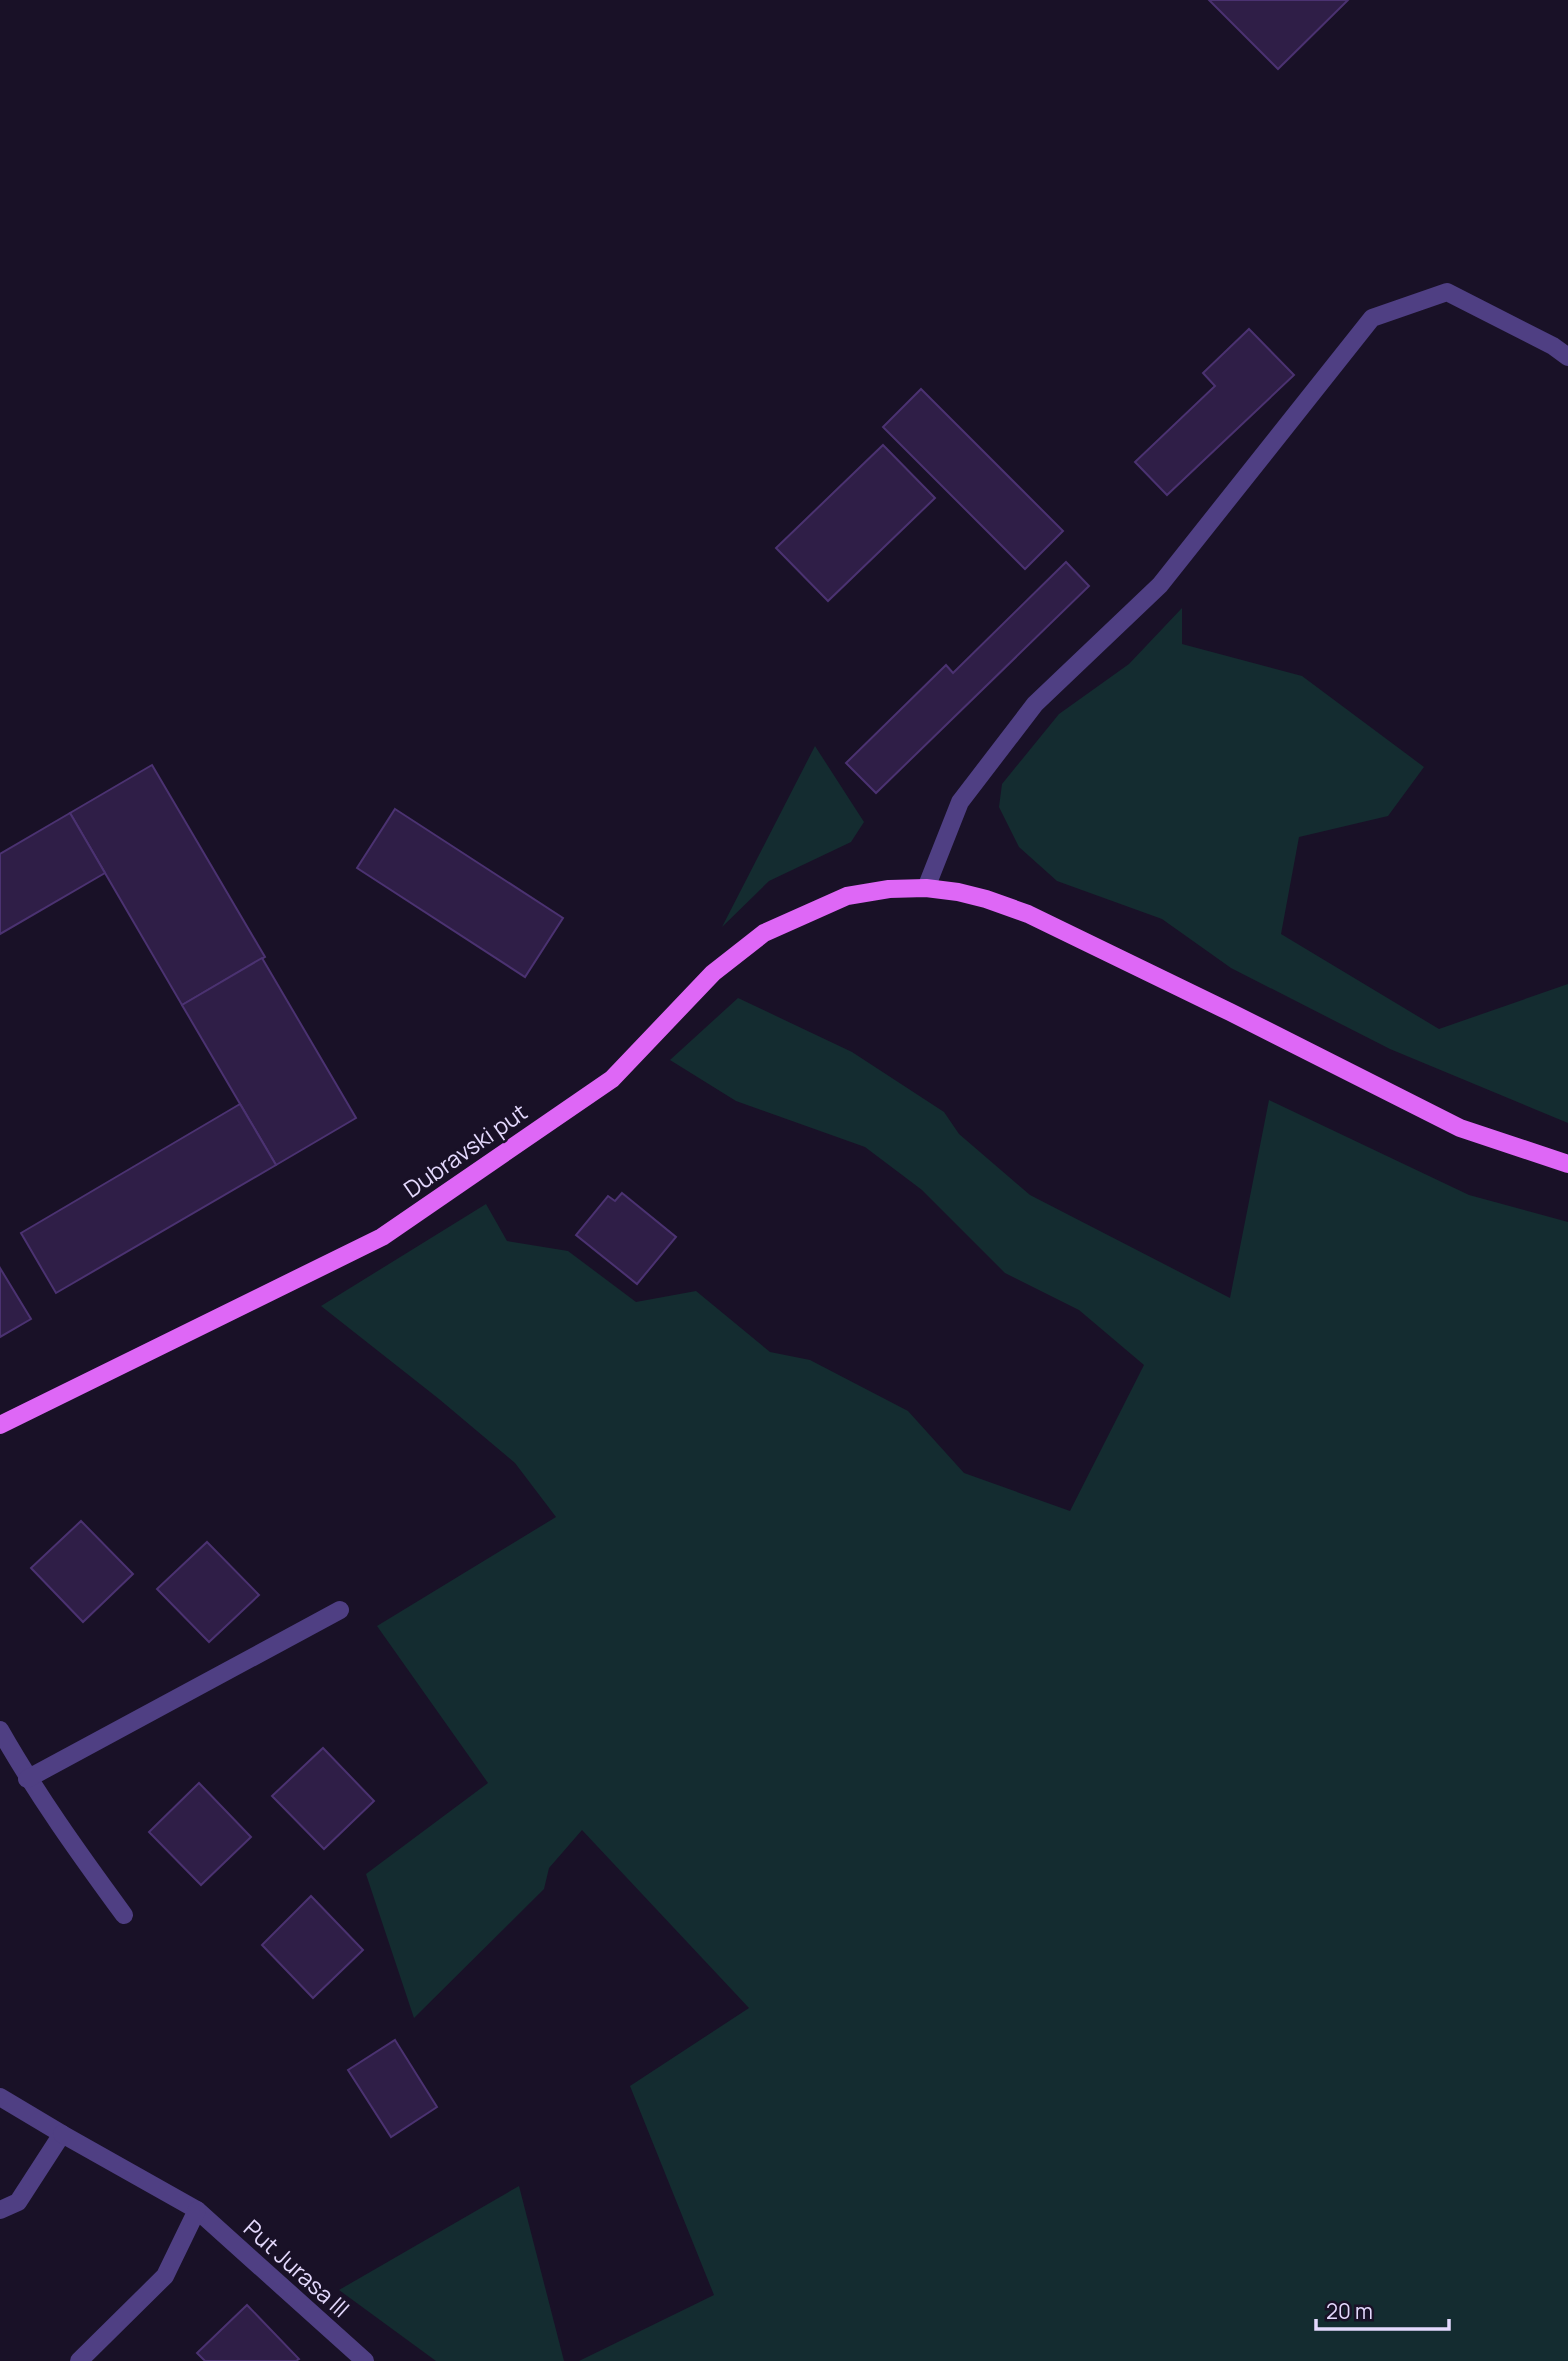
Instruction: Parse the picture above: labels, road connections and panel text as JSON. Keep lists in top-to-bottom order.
{
  "streets": {
    "main road": ["Dubravski put"],
    "street": ["Put Jurasa III"]
  },
  "scale_bar": "20 m"
}
